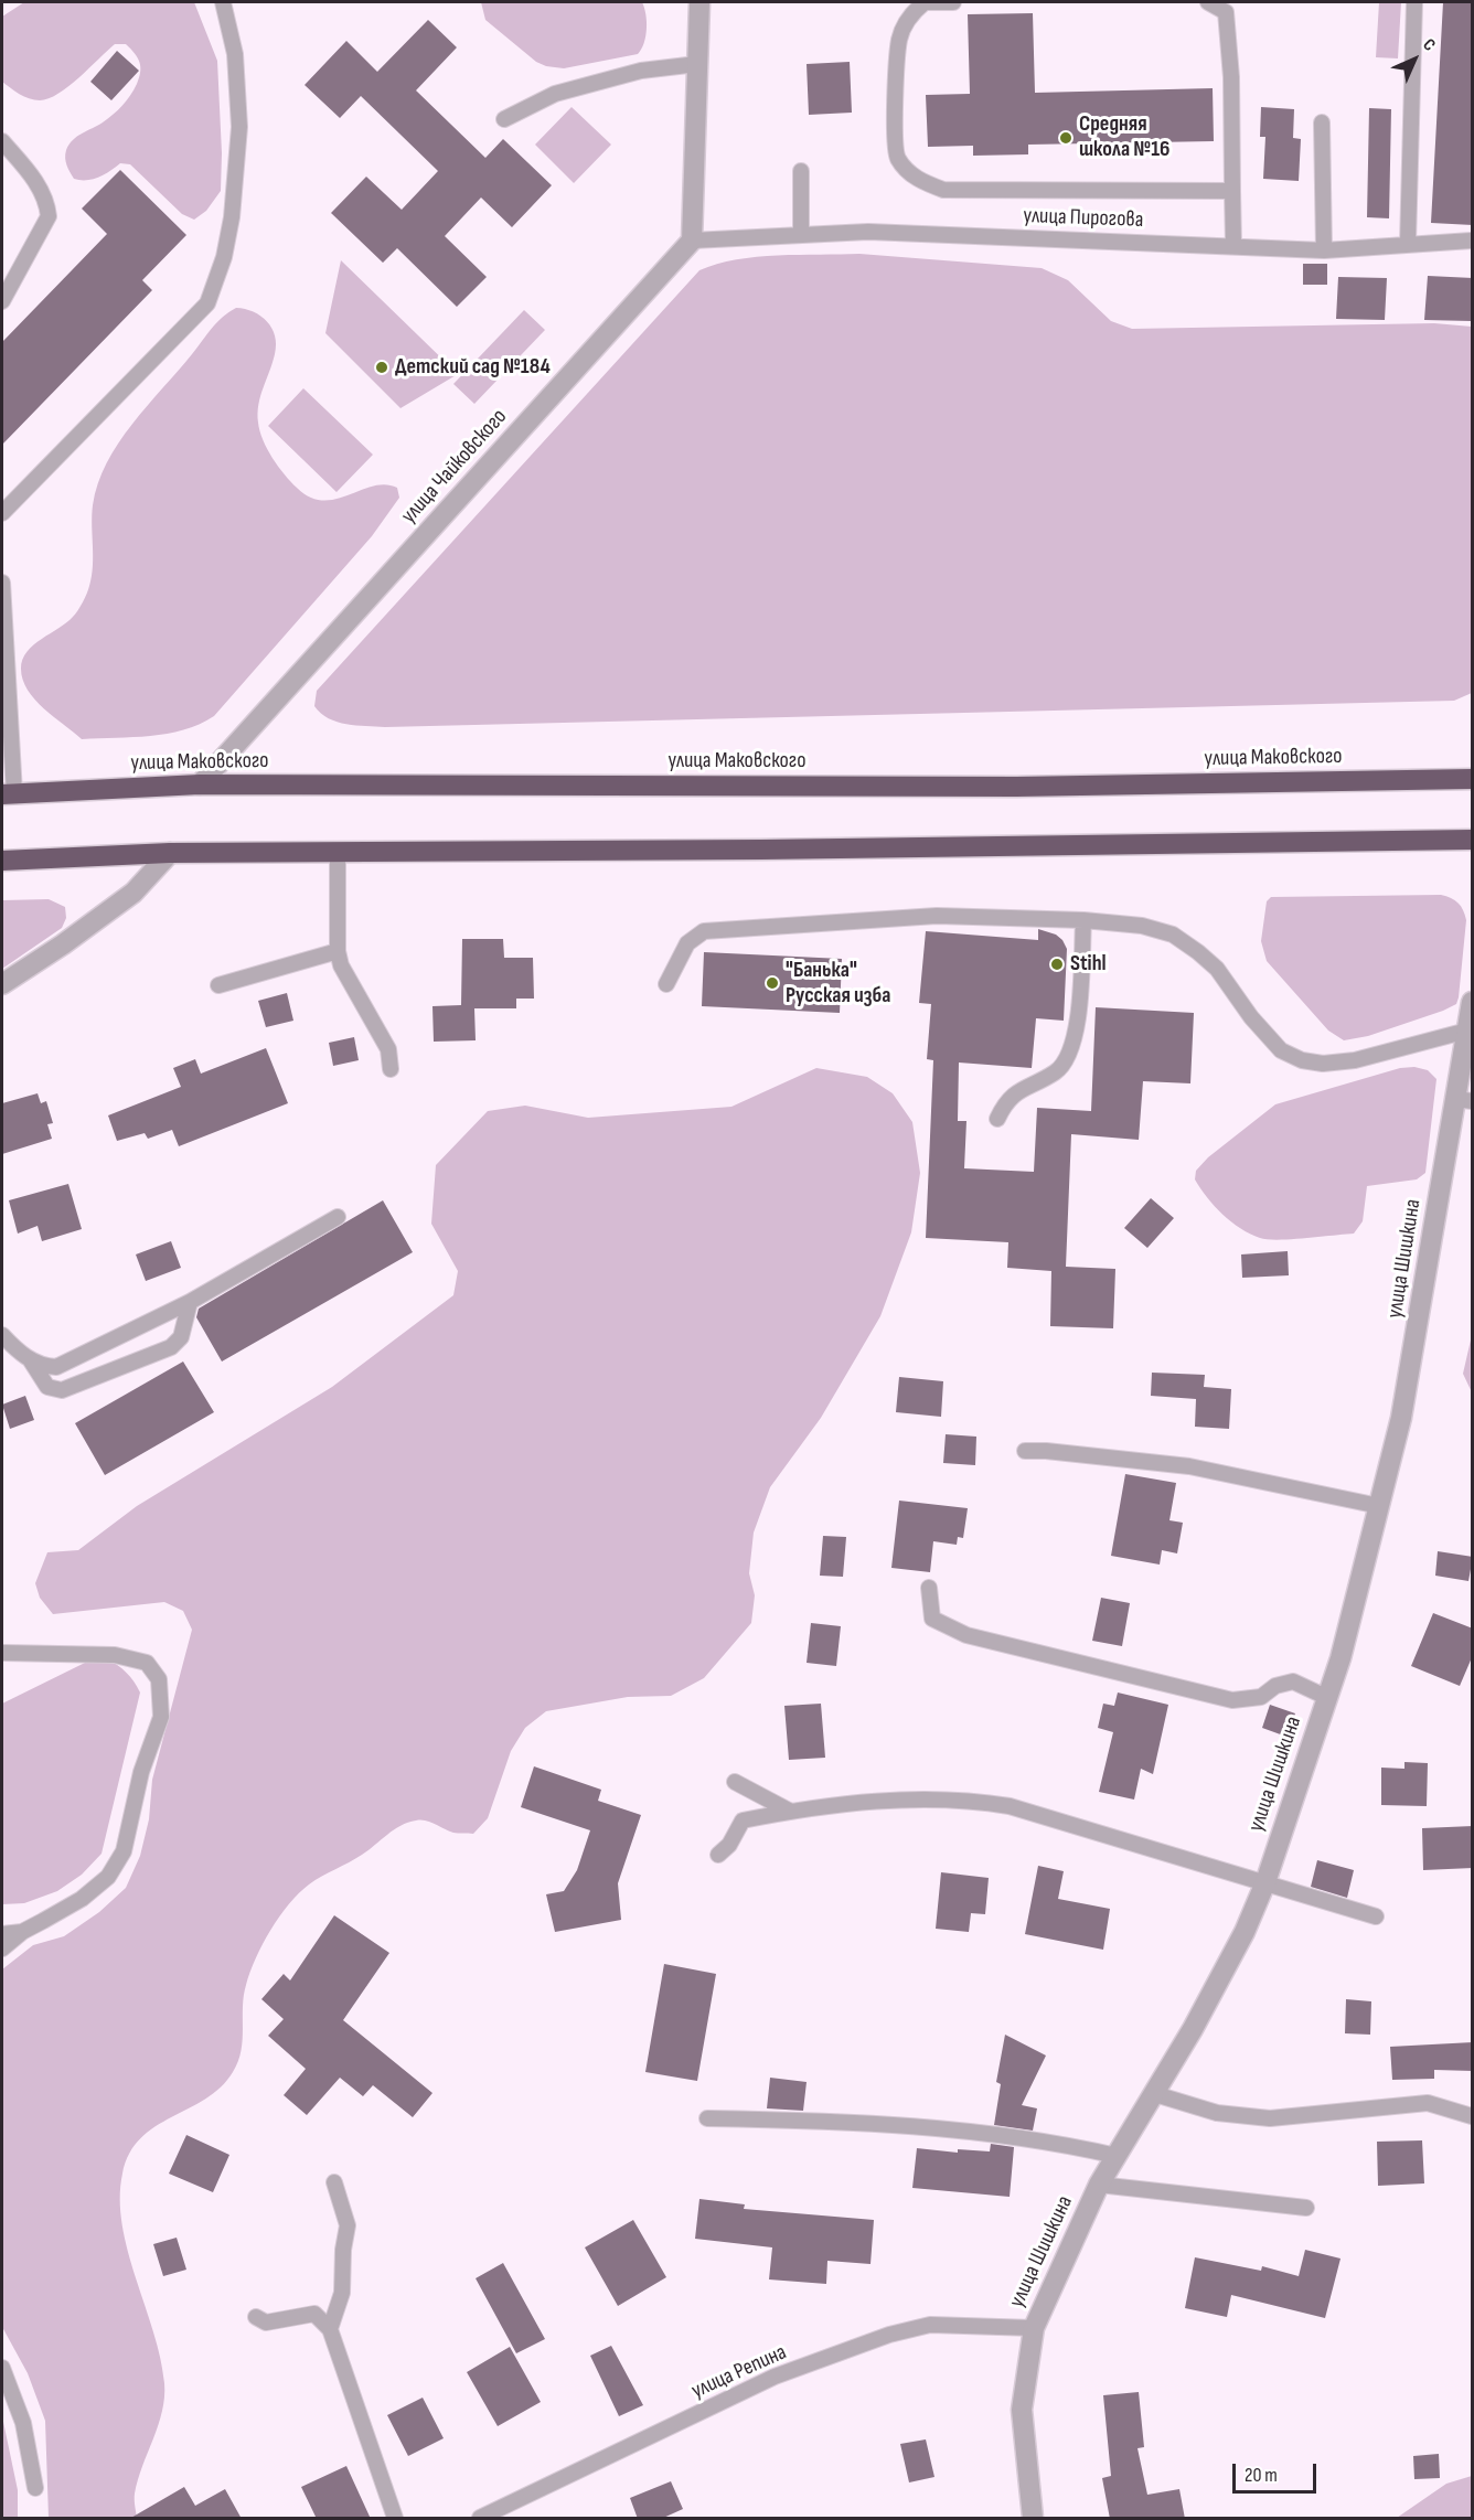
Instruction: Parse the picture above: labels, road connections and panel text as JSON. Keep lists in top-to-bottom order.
{
  "streets": {
    "highway": ["улица Маковского"],
    "street": ["улица Чайковского", "улица Шишкина"],
    "lane": ["улица Пирогова", "улица Репина"]
  },
  "crossings": [
    ["улица Пирогова", "улица Чайковского"],
    ["улица Чайковского", "улица Маковского"],
    ["улица Шишкина", "улица Репина"]
  ],
  "places": [
    "Средняя школа №16",
    "Детский сад №184",
    "Stihl",
    "\"Банька\" Русская изба"
  ],
  "scale_bar": "20 m",
  "north": "top right"
}
